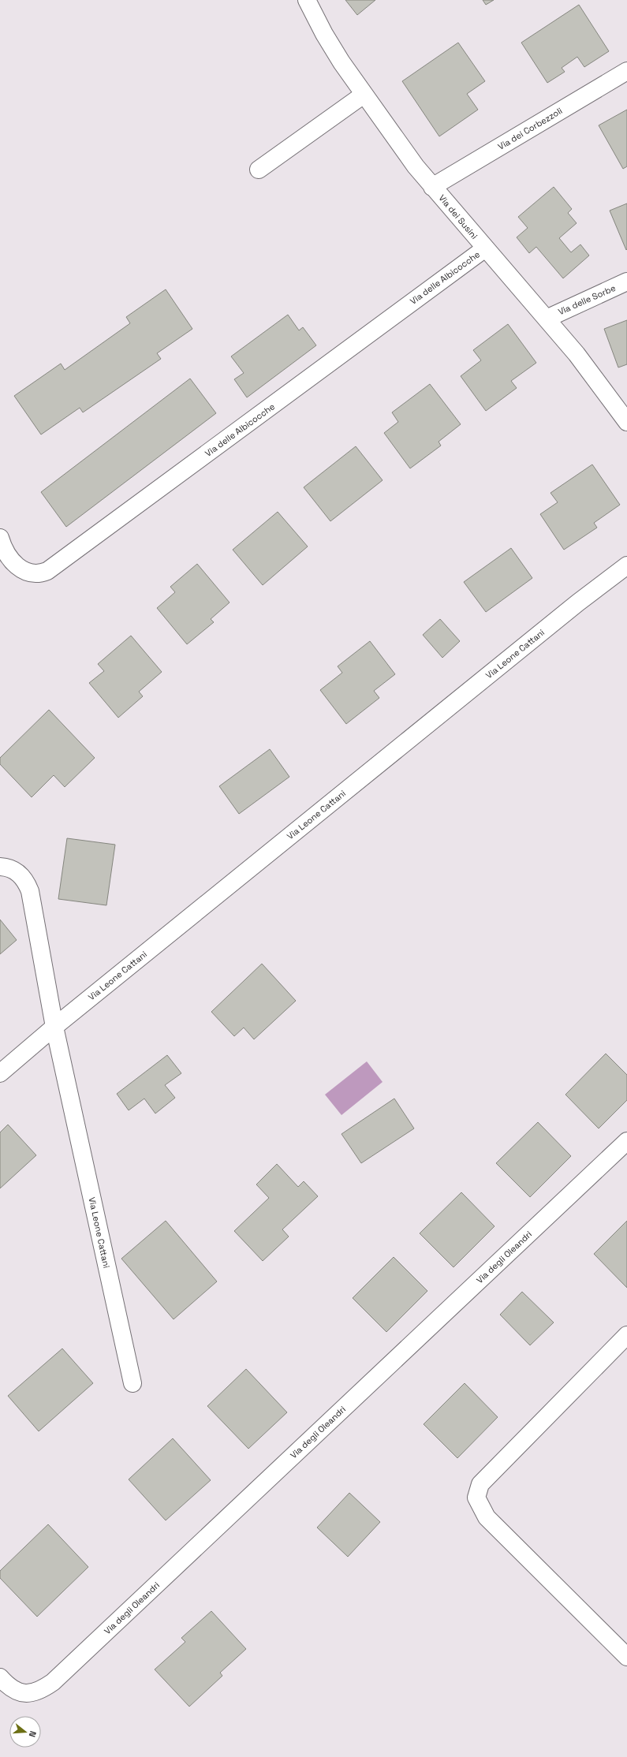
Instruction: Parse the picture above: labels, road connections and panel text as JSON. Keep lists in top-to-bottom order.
{
  "streets": {
    "street": [
      "Via dei Corbezzoli",
      "Via dei Susini",
      "Via delle Albicocche",
      "Via delle Sorbe",
      "Via Leone Cattani",
      "Via degli Oleandri"
    ]
  },
  "crossings": [
    ["Via dei Corbezzoli", "Via dei Susini"],
    ["Via dei Susini", "Via delle Albicocche"],
    ["Via dei Susini", "Via delle Sorbe"]
  ],
  "north": "right"
}
